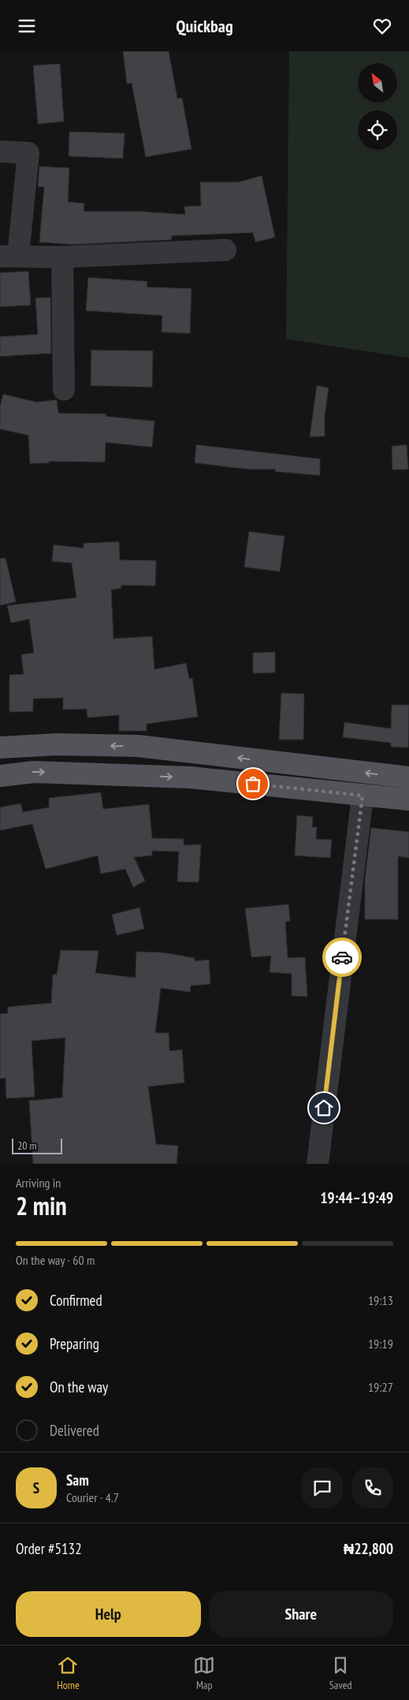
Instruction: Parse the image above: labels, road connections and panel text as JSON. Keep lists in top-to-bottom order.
{
  "scale_bar": "20 m",
  "north": "top left",
  "page": {
    "header": "Quickbag",
    "scale": "20 m",
    "heading": ["2 min", "Arriving in", "19:44–19:49"],
    "panel": [
      "Sam",
      "Courier · 4.7",
      "Order #5132",
      "₦22,800"
    ],
    "bar": "On the way · 60 m",
    "list": [
      ["Confirmed", "19:13"],
      ["Preparing", "19:19"],
      ["On the way", "19:27"],
      "Delivered"
    ],
    "round": "S",
    "buttons": ["Help", "Share"],
    "tabs": ["Home", "Map", "Saved"]
  }
}
